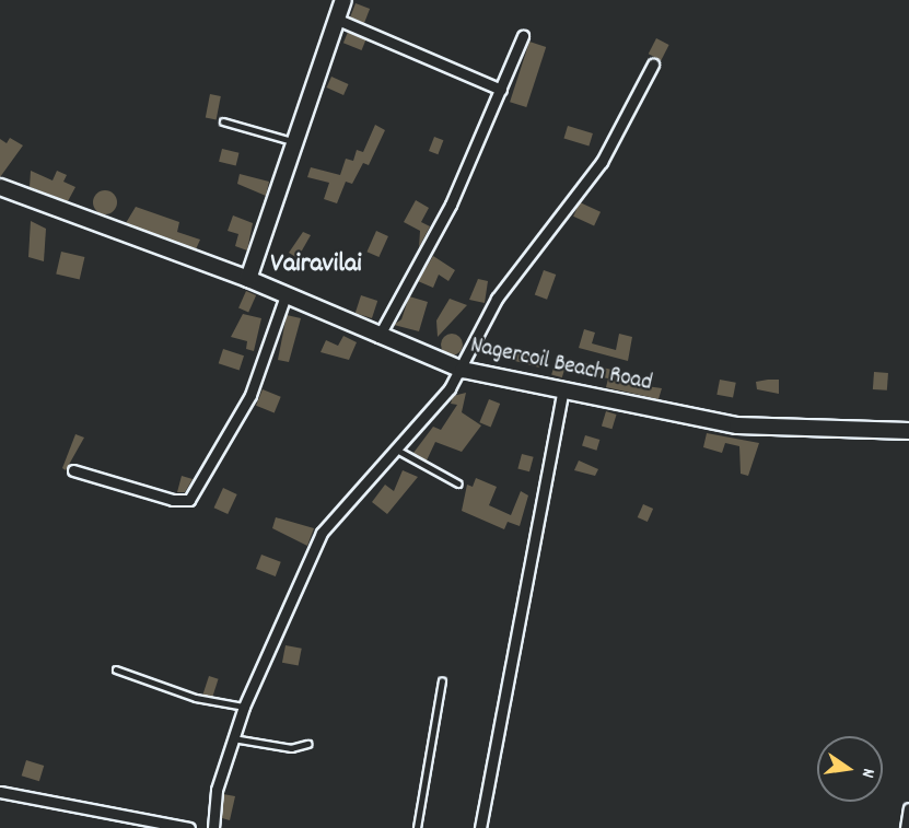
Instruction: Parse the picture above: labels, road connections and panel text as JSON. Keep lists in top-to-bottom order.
{
  "streets": {
    "main road": ["Nagercoil Beach Road"]
  },
  "districts": ["Vairavilai"],
  "north": "right"
}
